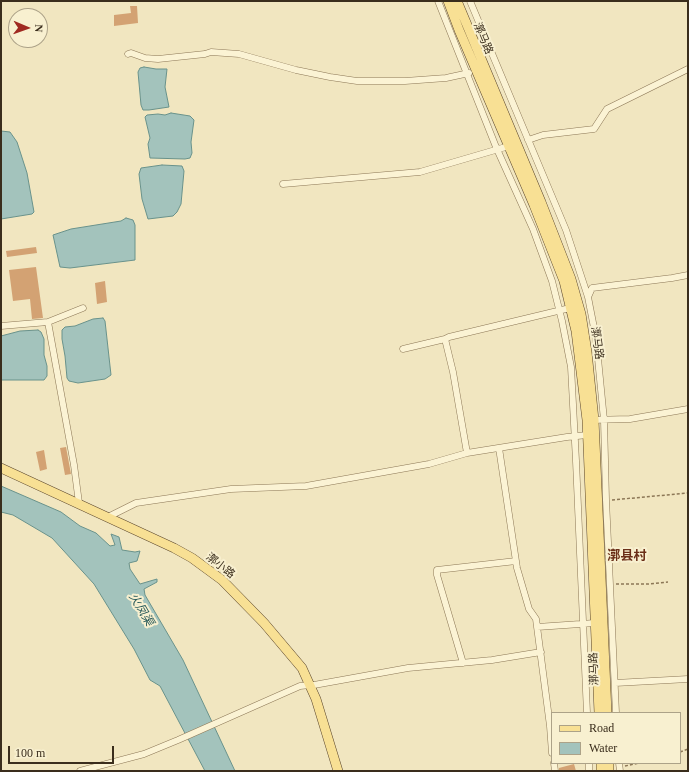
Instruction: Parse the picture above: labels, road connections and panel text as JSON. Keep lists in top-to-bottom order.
{
  "streets": {
    "main road": ["漷马路", "漷小路"]
  },
  "districts": ["漷县村"],
  "water": ["火凤渠"],
  "legend": ["Road", "Water"],
  "scale_bar": "100 m",
  "north": "right"
}
